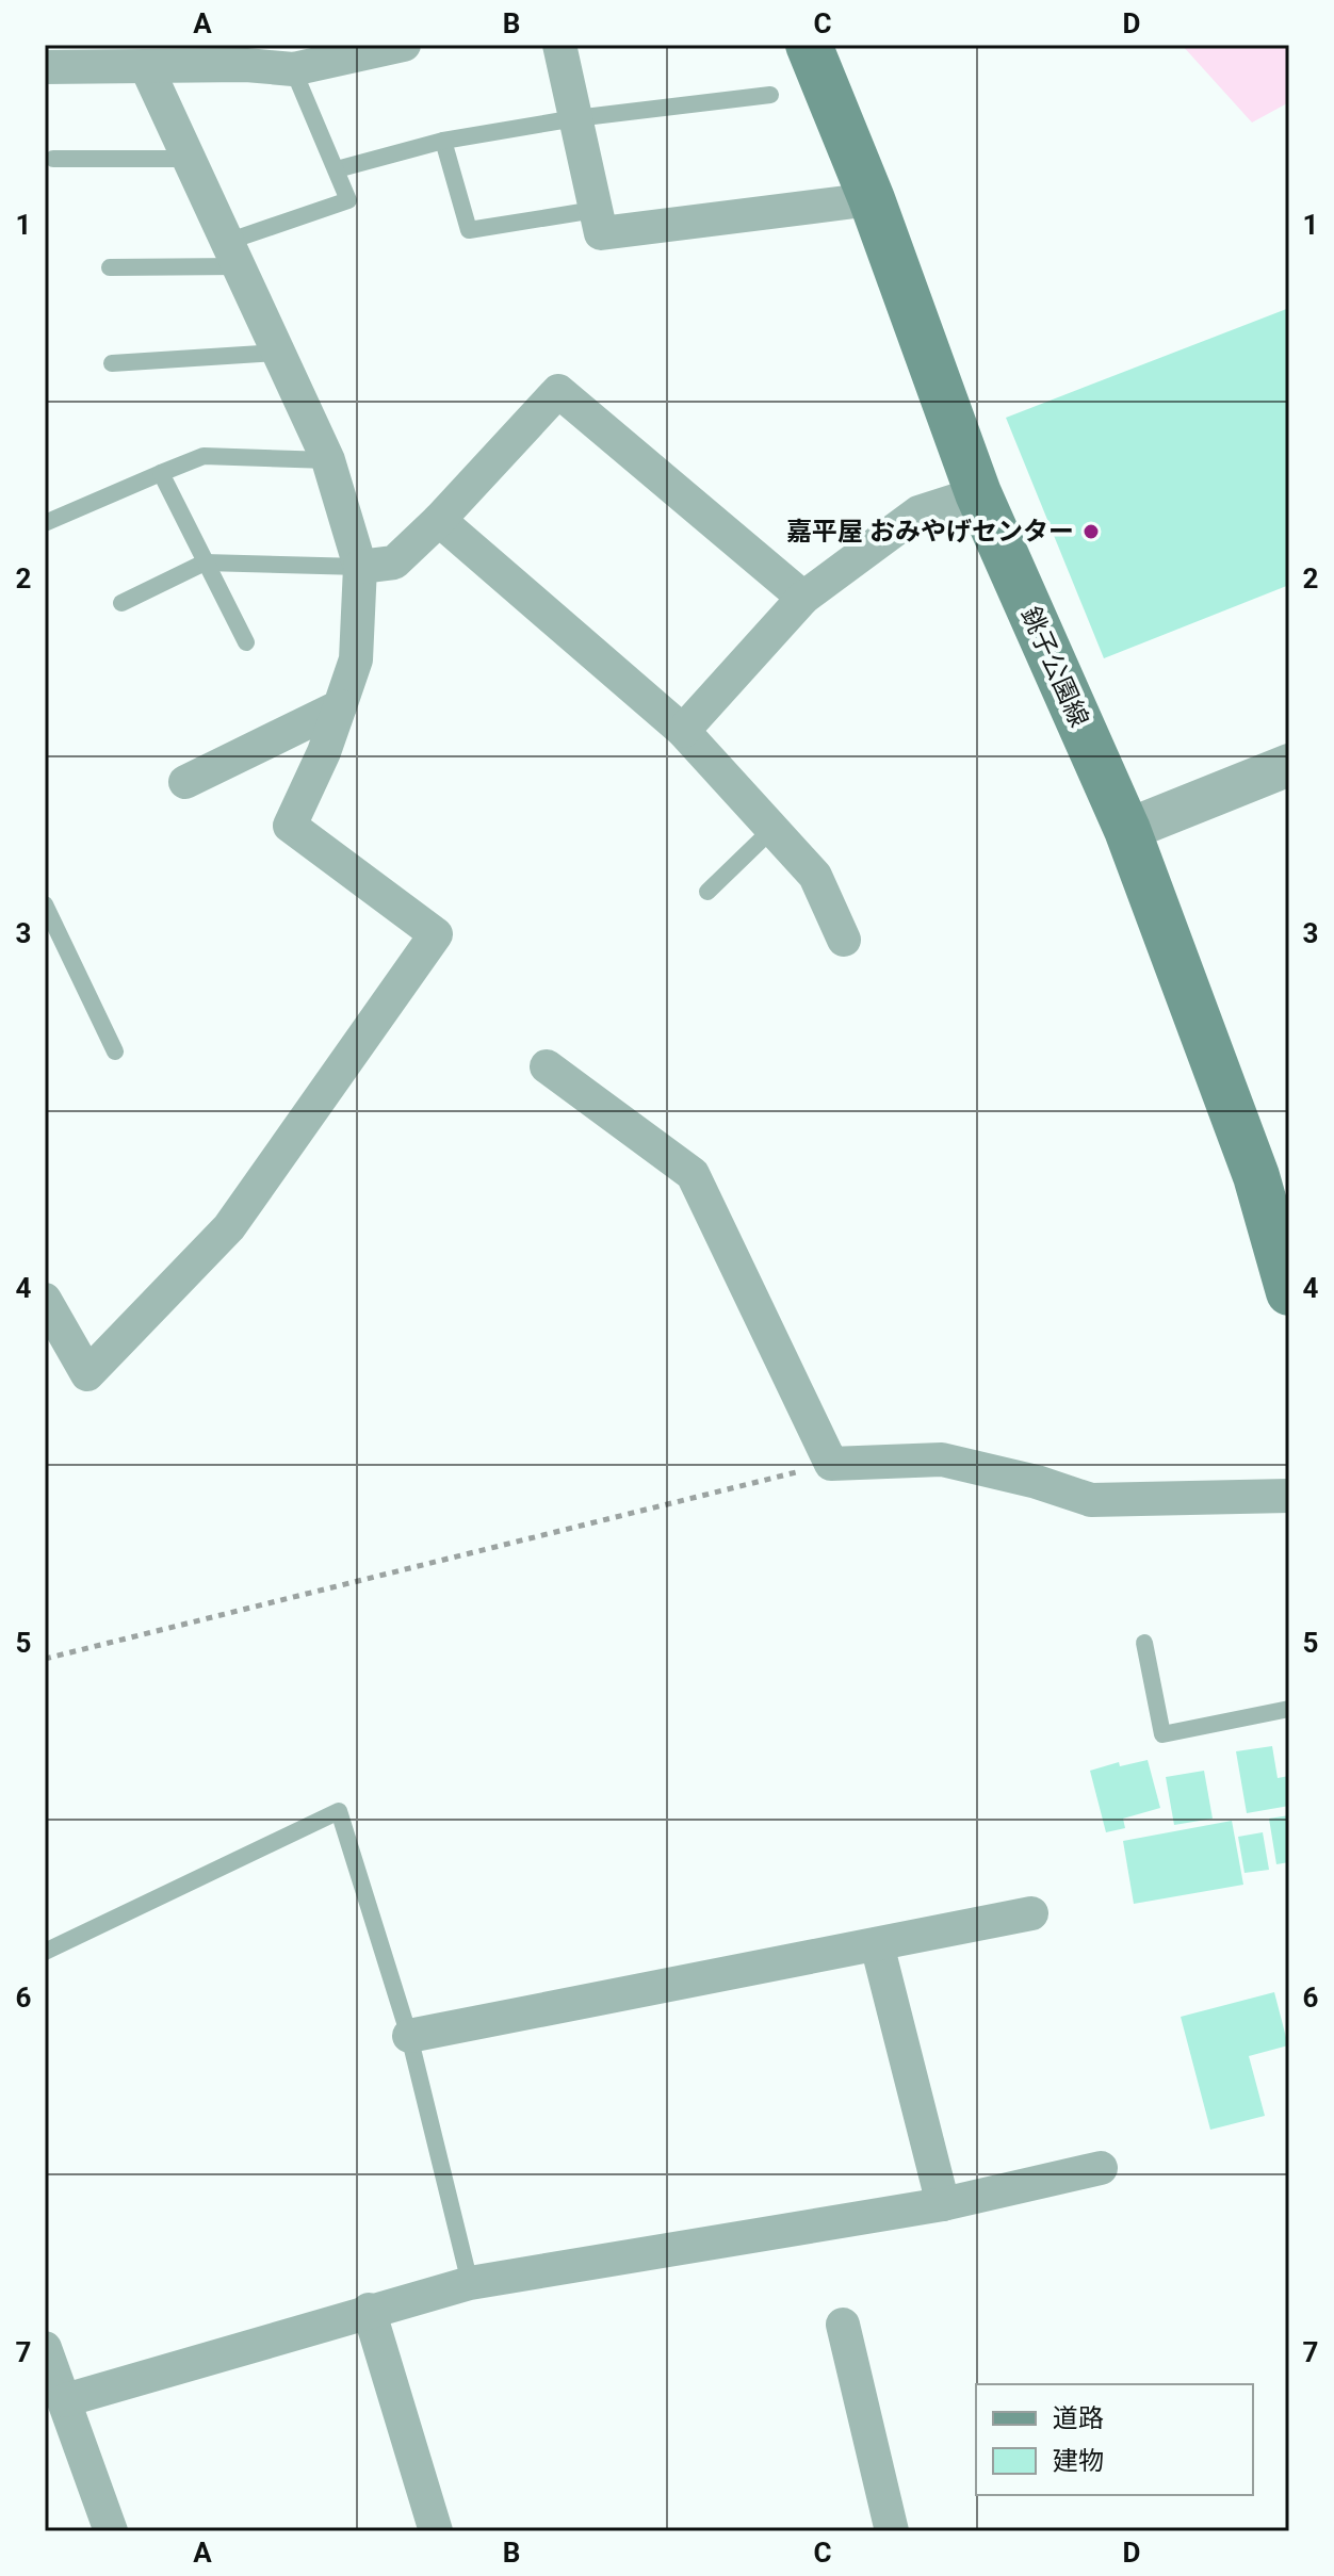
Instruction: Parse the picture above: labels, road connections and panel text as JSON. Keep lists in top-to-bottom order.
{
  "streets": {
    "main road": ["銚子公園線"]
  },
  "places": ["嘉平屋 おみやげセンター"],
  "legend": ["道路", "建物"],
  "grid": {
    "columns": [
      "A",
      "B",
      "C",
      "D"
    ],
    "rows": [
      "1",
      "2",
      "3",
      "4",
      "5",
      "6",
      "7"
    ]
  }
}
